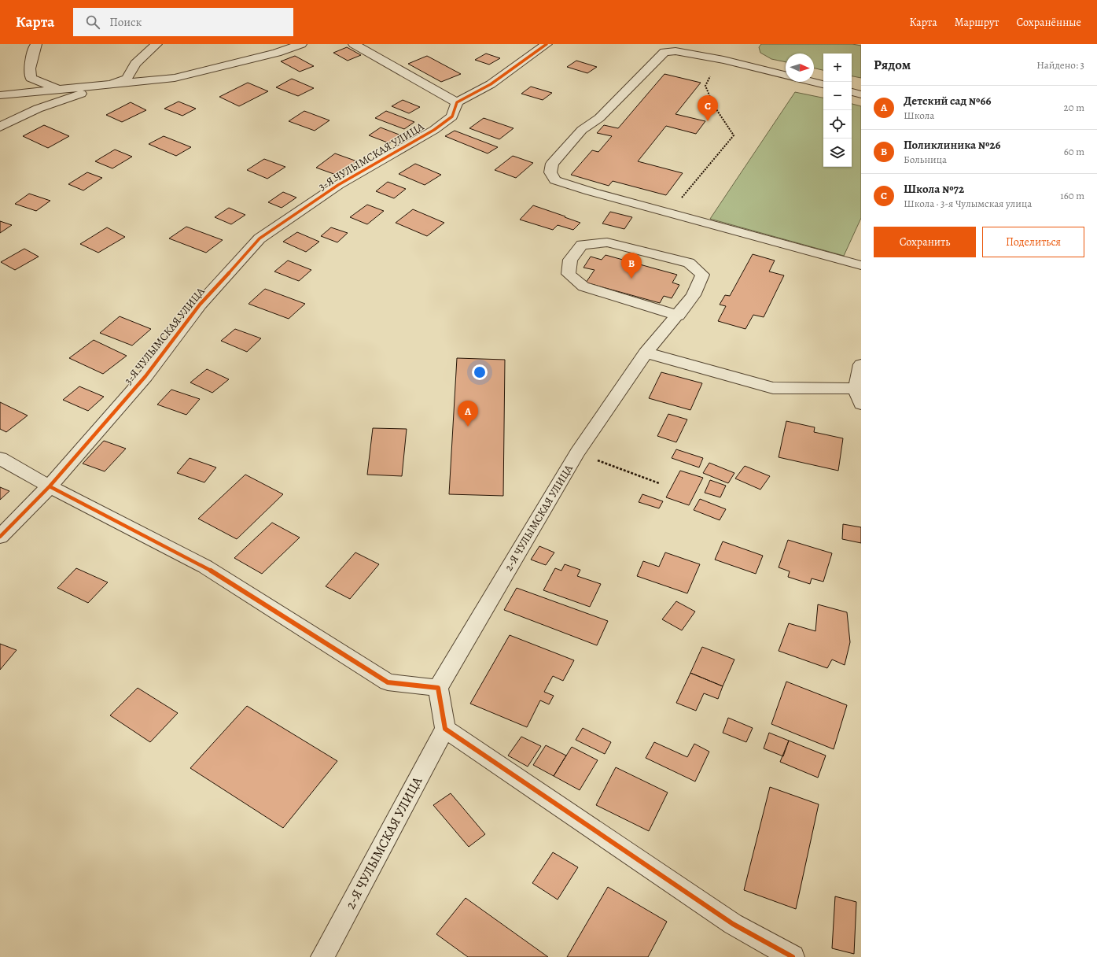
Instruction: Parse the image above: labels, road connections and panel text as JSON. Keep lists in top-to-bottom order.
{
  "streets": {
    "street": ["3-Я ЧУЛЫМСКАЯ УЛИЦА", "2-Я ЧУЛЫМСКАЯ УЛИЦА"]
  },
  "north": "right",
  "page": {
    "header": "Карта",
    "search": "Поиск",
    "nav": ["Карта", "Маршрут", "Сохранённые"],
    "heading": ["Рядом", "Найдено: 3"],
    "map_buttons": ["+", "−"],
    "list": [
      {
        "mark": "A",
        "name": "Детский сад №66",
        "note": "Школа",
        "value": "20 m"
      },
      {
        "mark": "B",
        "name": "Поликлиника №26",
        "note": "Больница",
        "value": "60 m"
      },
      {
        "mark": "C",
        "name": "Школа №72",
        "note": "Школа · 3-я Чулымская улица",
        "value": "160 m"
      }
    ],
    "pins": ["C", "B", "A"],
    "buttons": ["Сохранить", "Поделиться"]
  }
}
